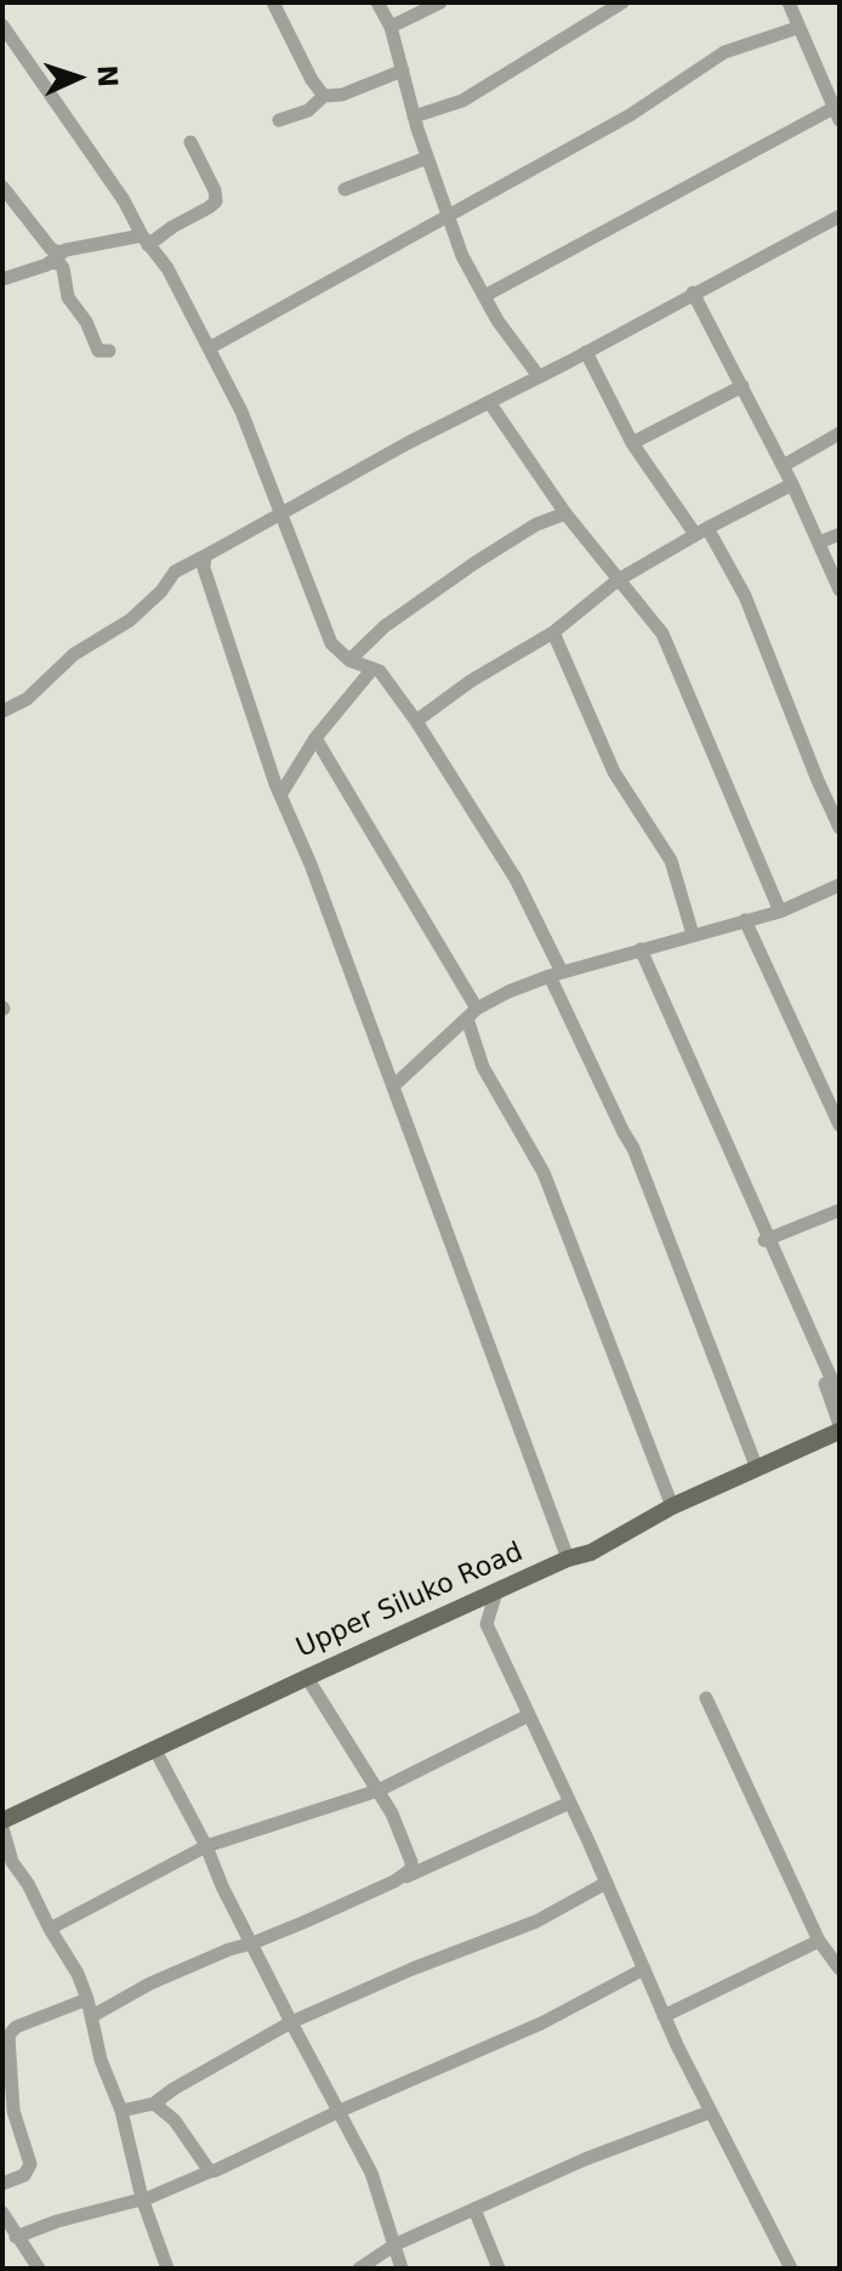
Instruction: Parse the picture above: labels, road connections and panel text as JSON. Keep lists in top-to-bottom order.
{
  "streets": {
    "main road": ["Upper Siluko Road"]
  },
  "north": "right"
}
